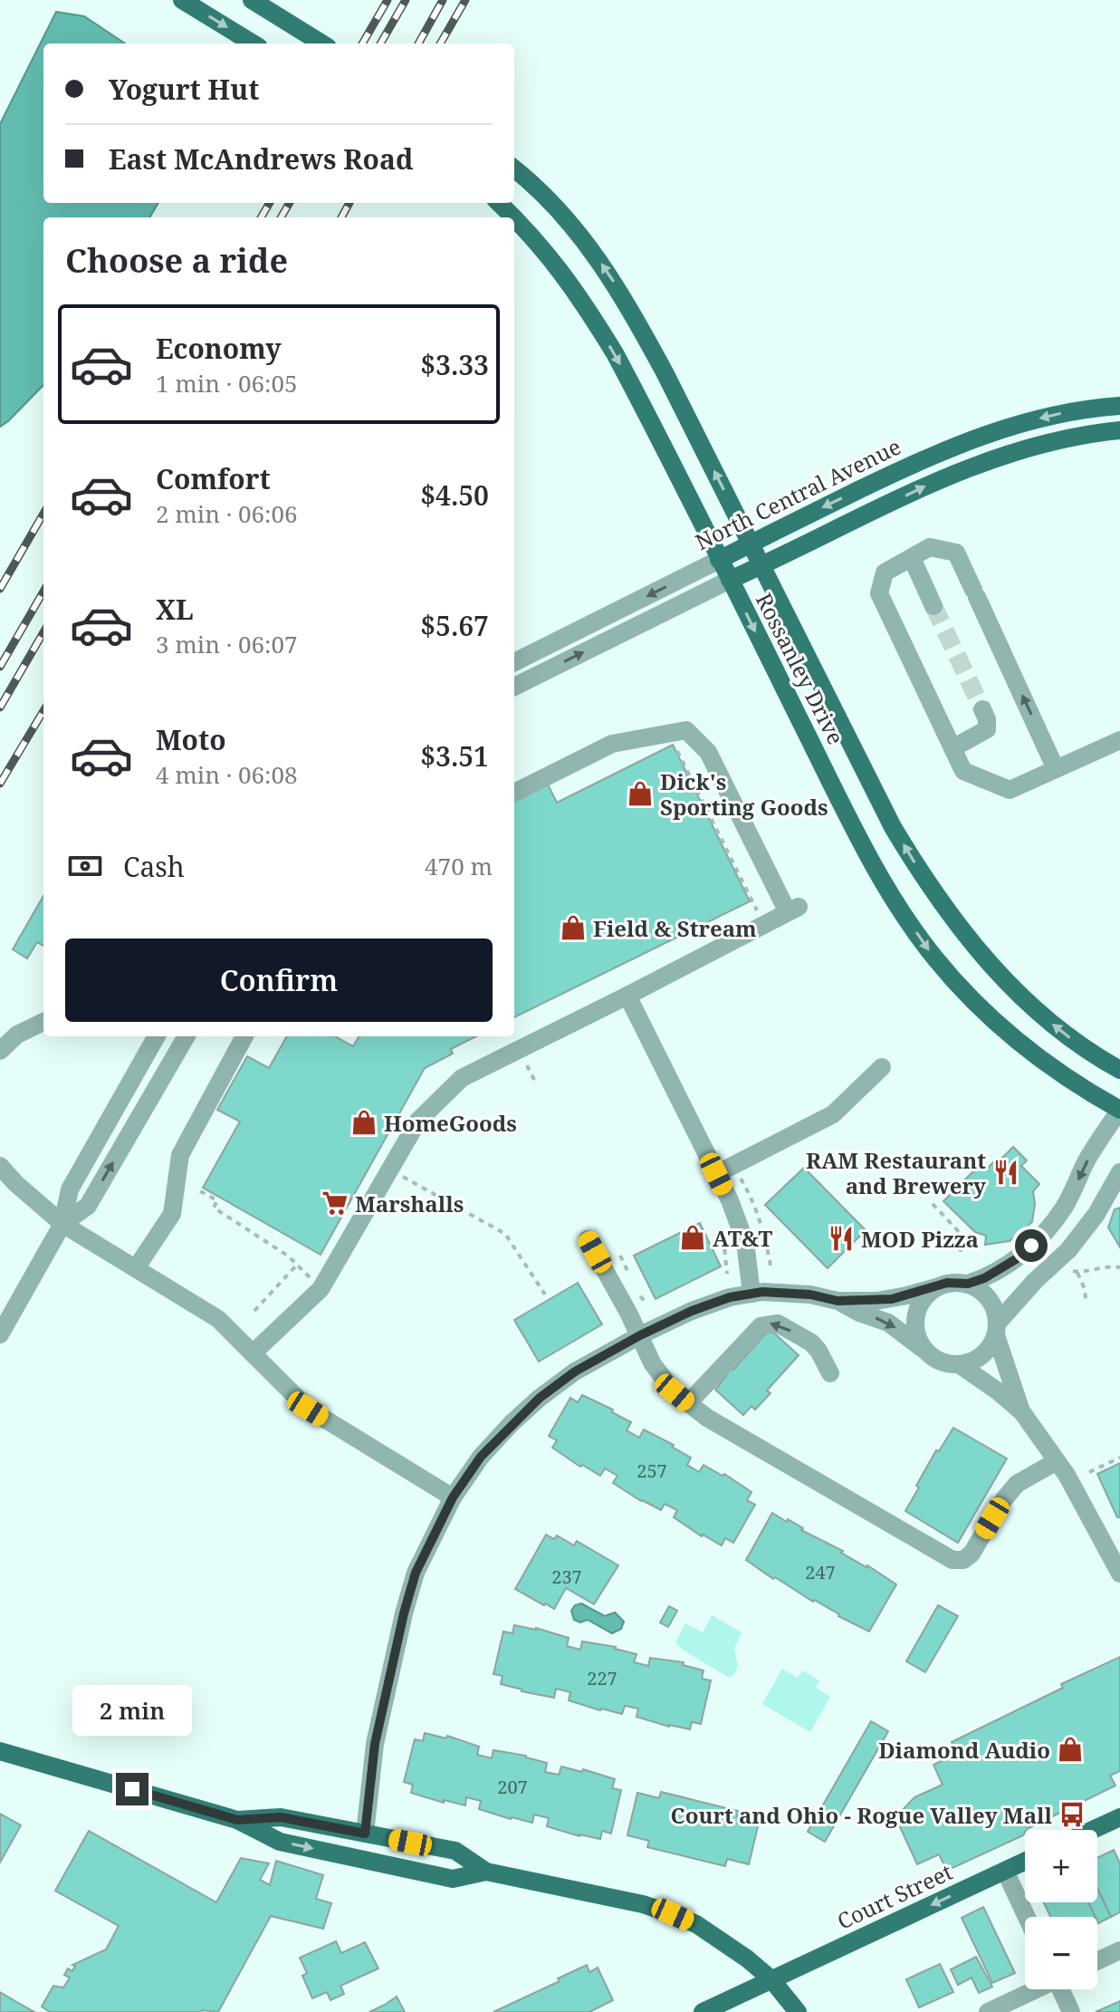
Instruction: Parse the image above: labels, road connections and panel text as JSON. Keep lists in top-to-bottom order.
{
  "streets": {
    "main road": ["North Central Avenue", "Rossanley Drive", "Court Street"]
  },
  "crossings": [
    ["North Central Avenue", "Rossanley Drive"]
  ],
  "one_way": ["Court Street"],
  "places": {
    "shop": [
      "Dick's Sporting Goods",
      "Field & Stream",
      "HomeGoods",
      "AT&T",
      "Diamond Audio"
    ],
    "restaurant": ["RAM Restaurant and Brewery", "MOD Pizza"],
    "supermarket": ["Marshalls"],
    "bus stop": ["Court and Ohio - Rogue Valley Mall"]
  },
  "house_numbers": [
    "257",
    "247",
    "237",
    "227",
    "207"
  ],
  "page": {
    "banner": ["Yogurt Hut", "East McAndrews Road"],
    "heading": "Choose a ride",
    "list": [
      {
        "name": "Economy",
        "note": "1 min · 06:05",
        "value": "$3.33"
      },
      {
        "name": "Comfort",
        "note": "2 min · 06:06",
        "value": "$4.50"
      },
      {
        "name": "XL",
        "note": "3 min · 06:07",
        "value": "$5.67"
      },
      {
        "name": "Moto",
        "note": "4 min · 06:08",
        "value": "$3.51"
      }
    ],
    "pay": ["Cash", "470 m"],
    "buttons": "Confirm",
    "bubble": "2 min",
    "map_buttons": ["+", "−"]
  }
}
